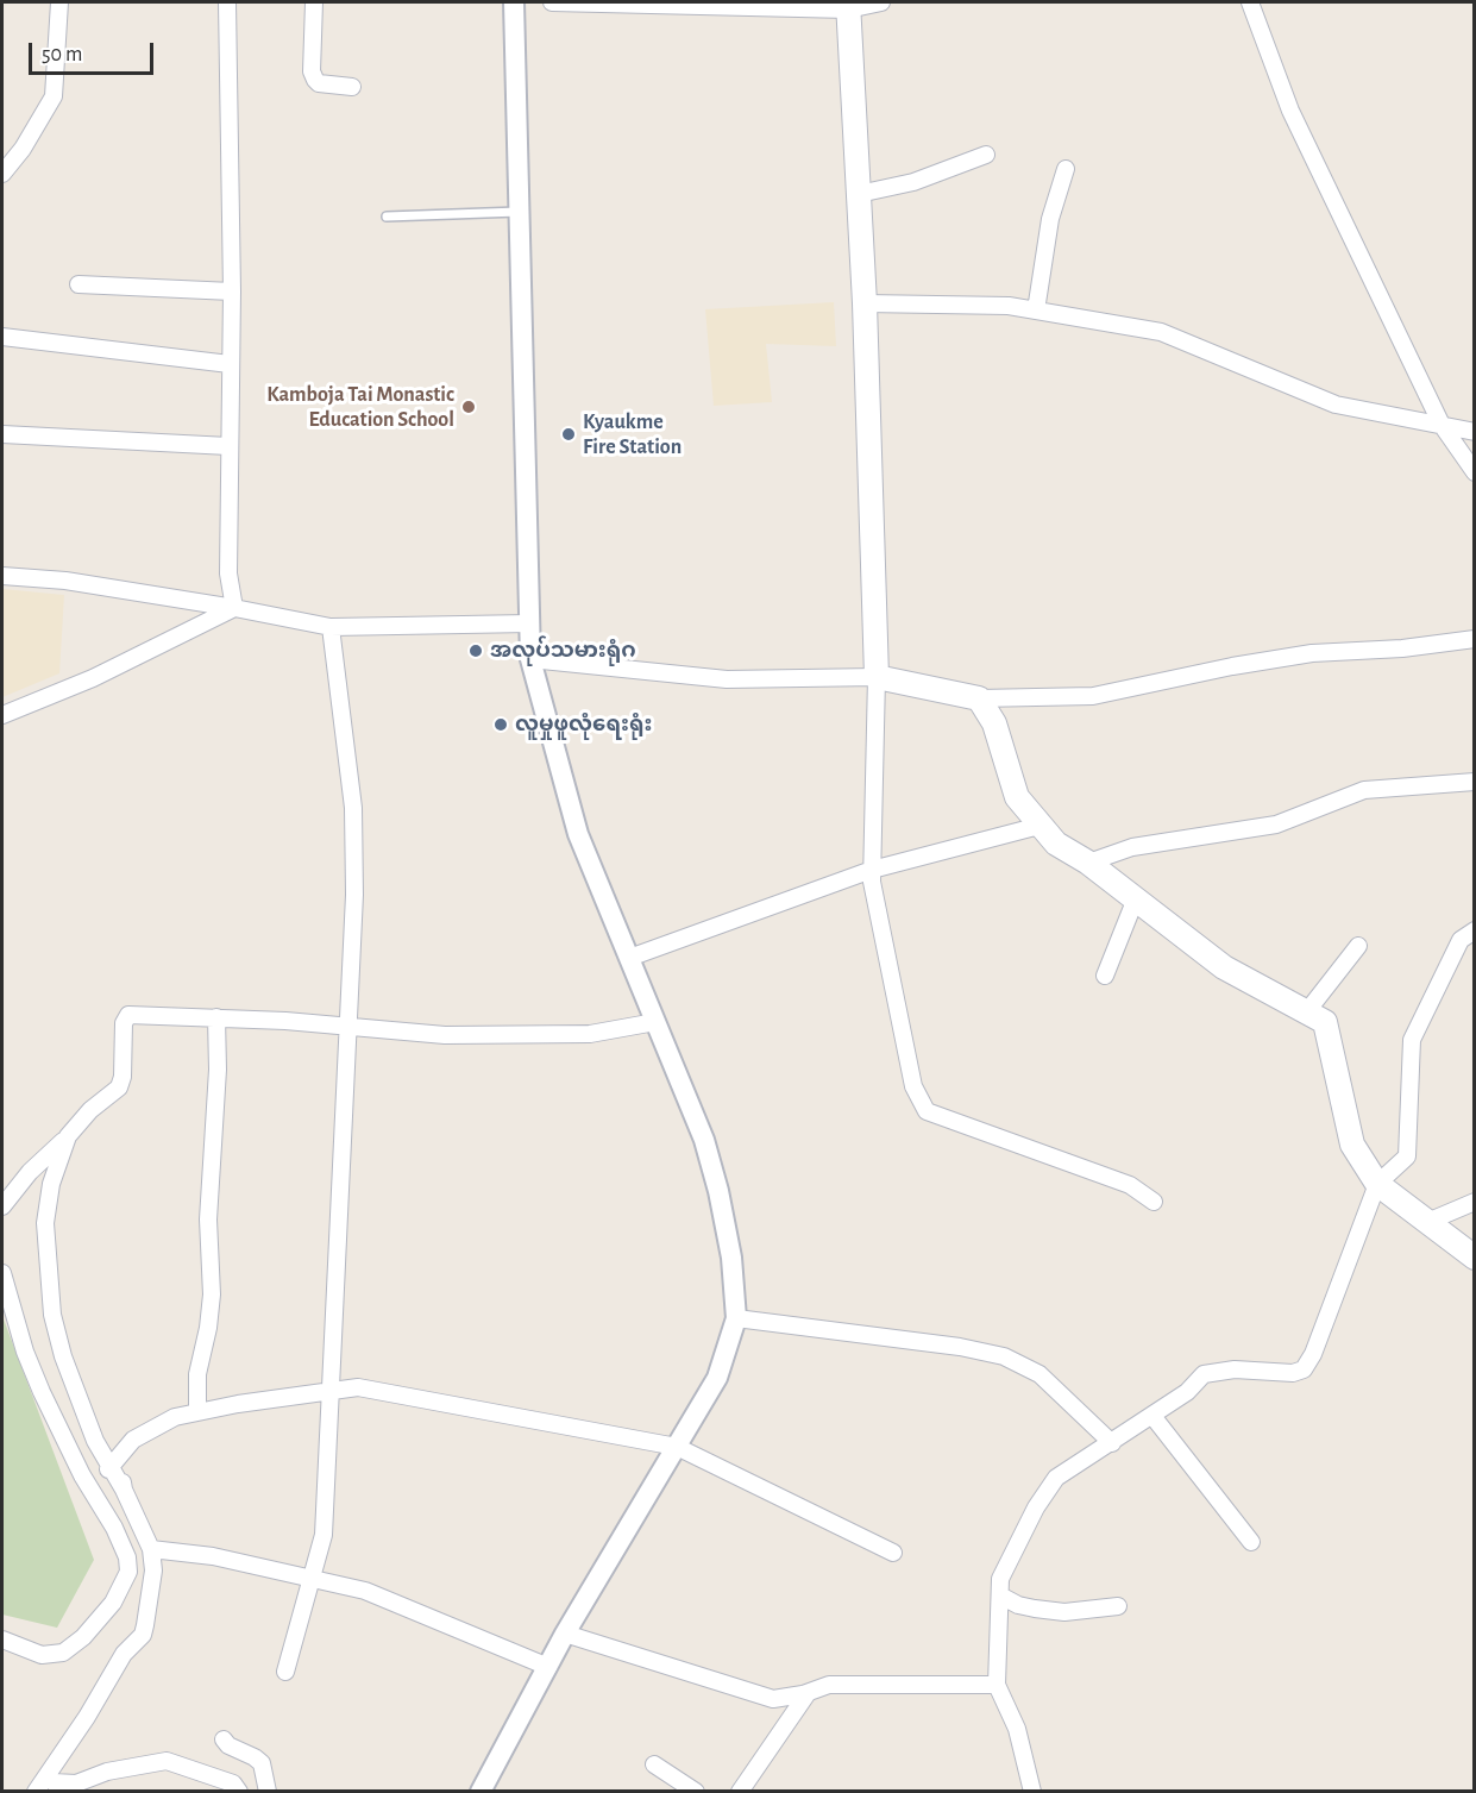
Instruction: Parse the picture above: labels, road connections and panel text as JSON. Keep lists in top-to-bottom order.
{
  "places": [
    "Kamboja Tai Monastic Education School",
    "Kyaukme Fire Station",
    "အလုပ်သမားရုံဂ",
    "လူမှုဖူလုံရေးရုံး"
  ],
  "scale_bar": "50 m"
}
